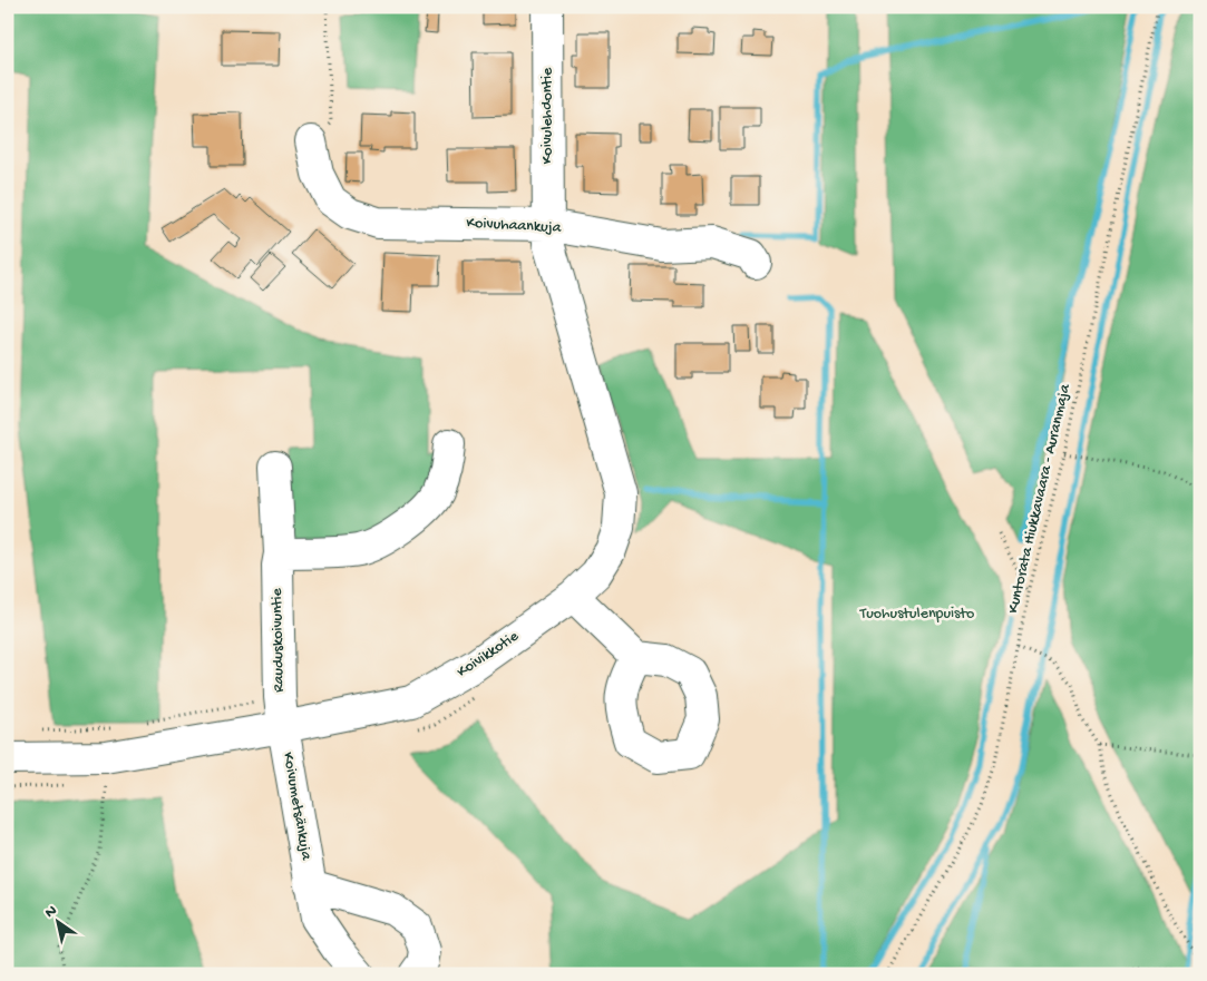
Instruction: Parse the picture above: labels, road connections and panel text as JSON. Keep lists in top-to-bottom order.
{
  "streets": {
    "street": [
      "Koivulehdontie",
      "Koivuhaankuja",
      "Rauduskoivuntie",
      "Koivikkotie",
      "Koivumetsänkuja"
    ],
    "path": ["Kuntorata Hiukkavaara - Auranmaja"]
  },
  "crossings": [
    ["Koivulehdontie", "Koivuhaankuja"],
    ["Koivulehdontie", "Koivikkotie"],
    ["Koivuhaankuja", "Koivikkotie"],
    ["Rauduskoivuntie", "Koivikkotie"],
    ["Rauduskoivuntie", "Koivumetsänkuja"],
    ["Koivikkotie", "Koivumetsänkuja"]
  ],
  "parks": ["Tuohustulenpuisto"],
  "north": "top left"
}
